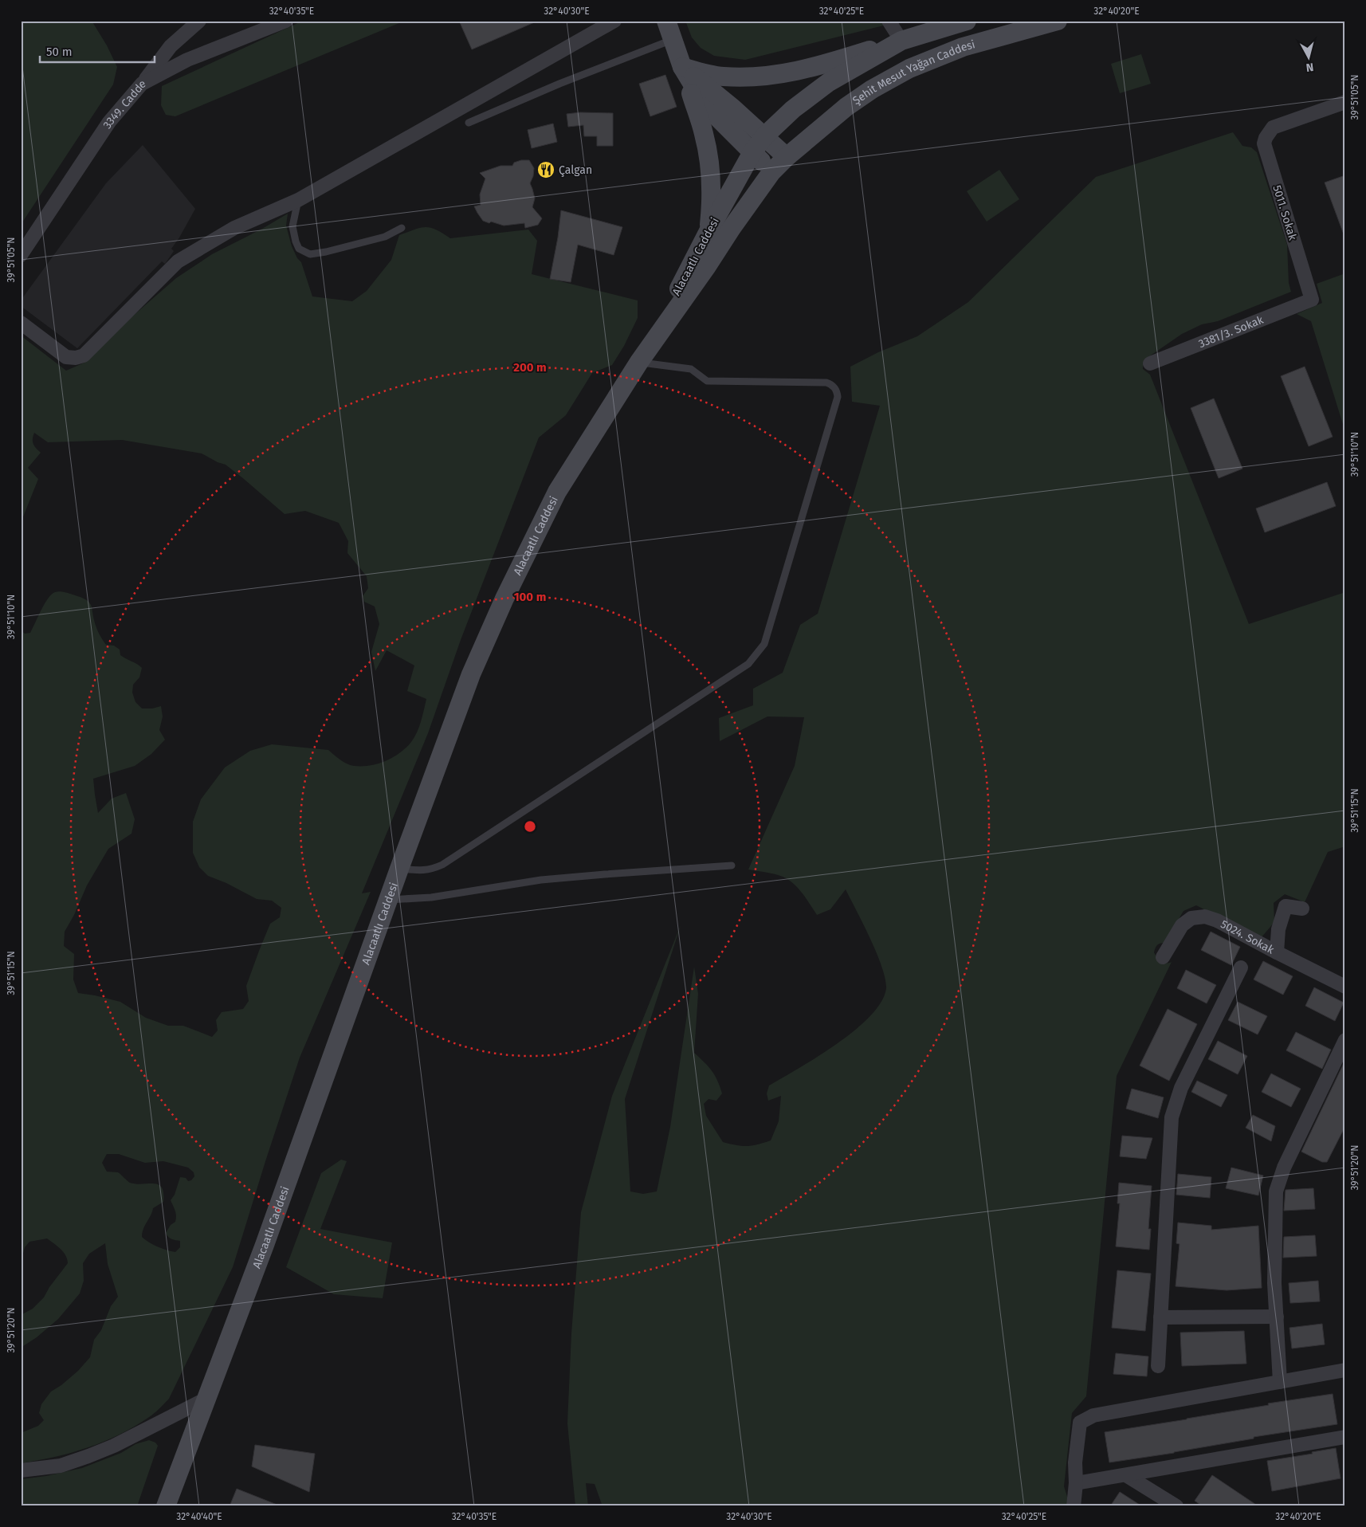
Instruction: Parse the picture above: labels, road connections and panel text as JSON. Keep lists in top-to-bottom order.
{
  "streets": {
    "main road": ["Şehit Mesut Yağan Caddesi", "Alacaatlı Caddesi"],
    "street": [
      "3349. Cadde",
      "5011. Sokak",
      "3381/3. Sokak",
      "5024. Sokak"
    ]
  },
  "crossings": [
    ["Şehit Mesut Yağan Caddesi", "Alacaatlı Caddesi"],
    ["5011. Sokak", "3381/3. Sokak"]
  ],
  "places": {
    "restaurant": ["Çalgan"]
  },
  "scale_bar": "50 m",
  "north": "bottom",
  "coordinates": [
    "32°40'35\"E",
    "32°40'30\"E",
    "32°40'25\"E",
    "32°40'20\"E",
    "39°51'05\"N",
    "39°51'10\"N",
    "39°51'15\"N",
    "39°51'20\"N",
    "32°40'40\"E"
  ],
  "rings": ["200 m", "100 m"]
}
